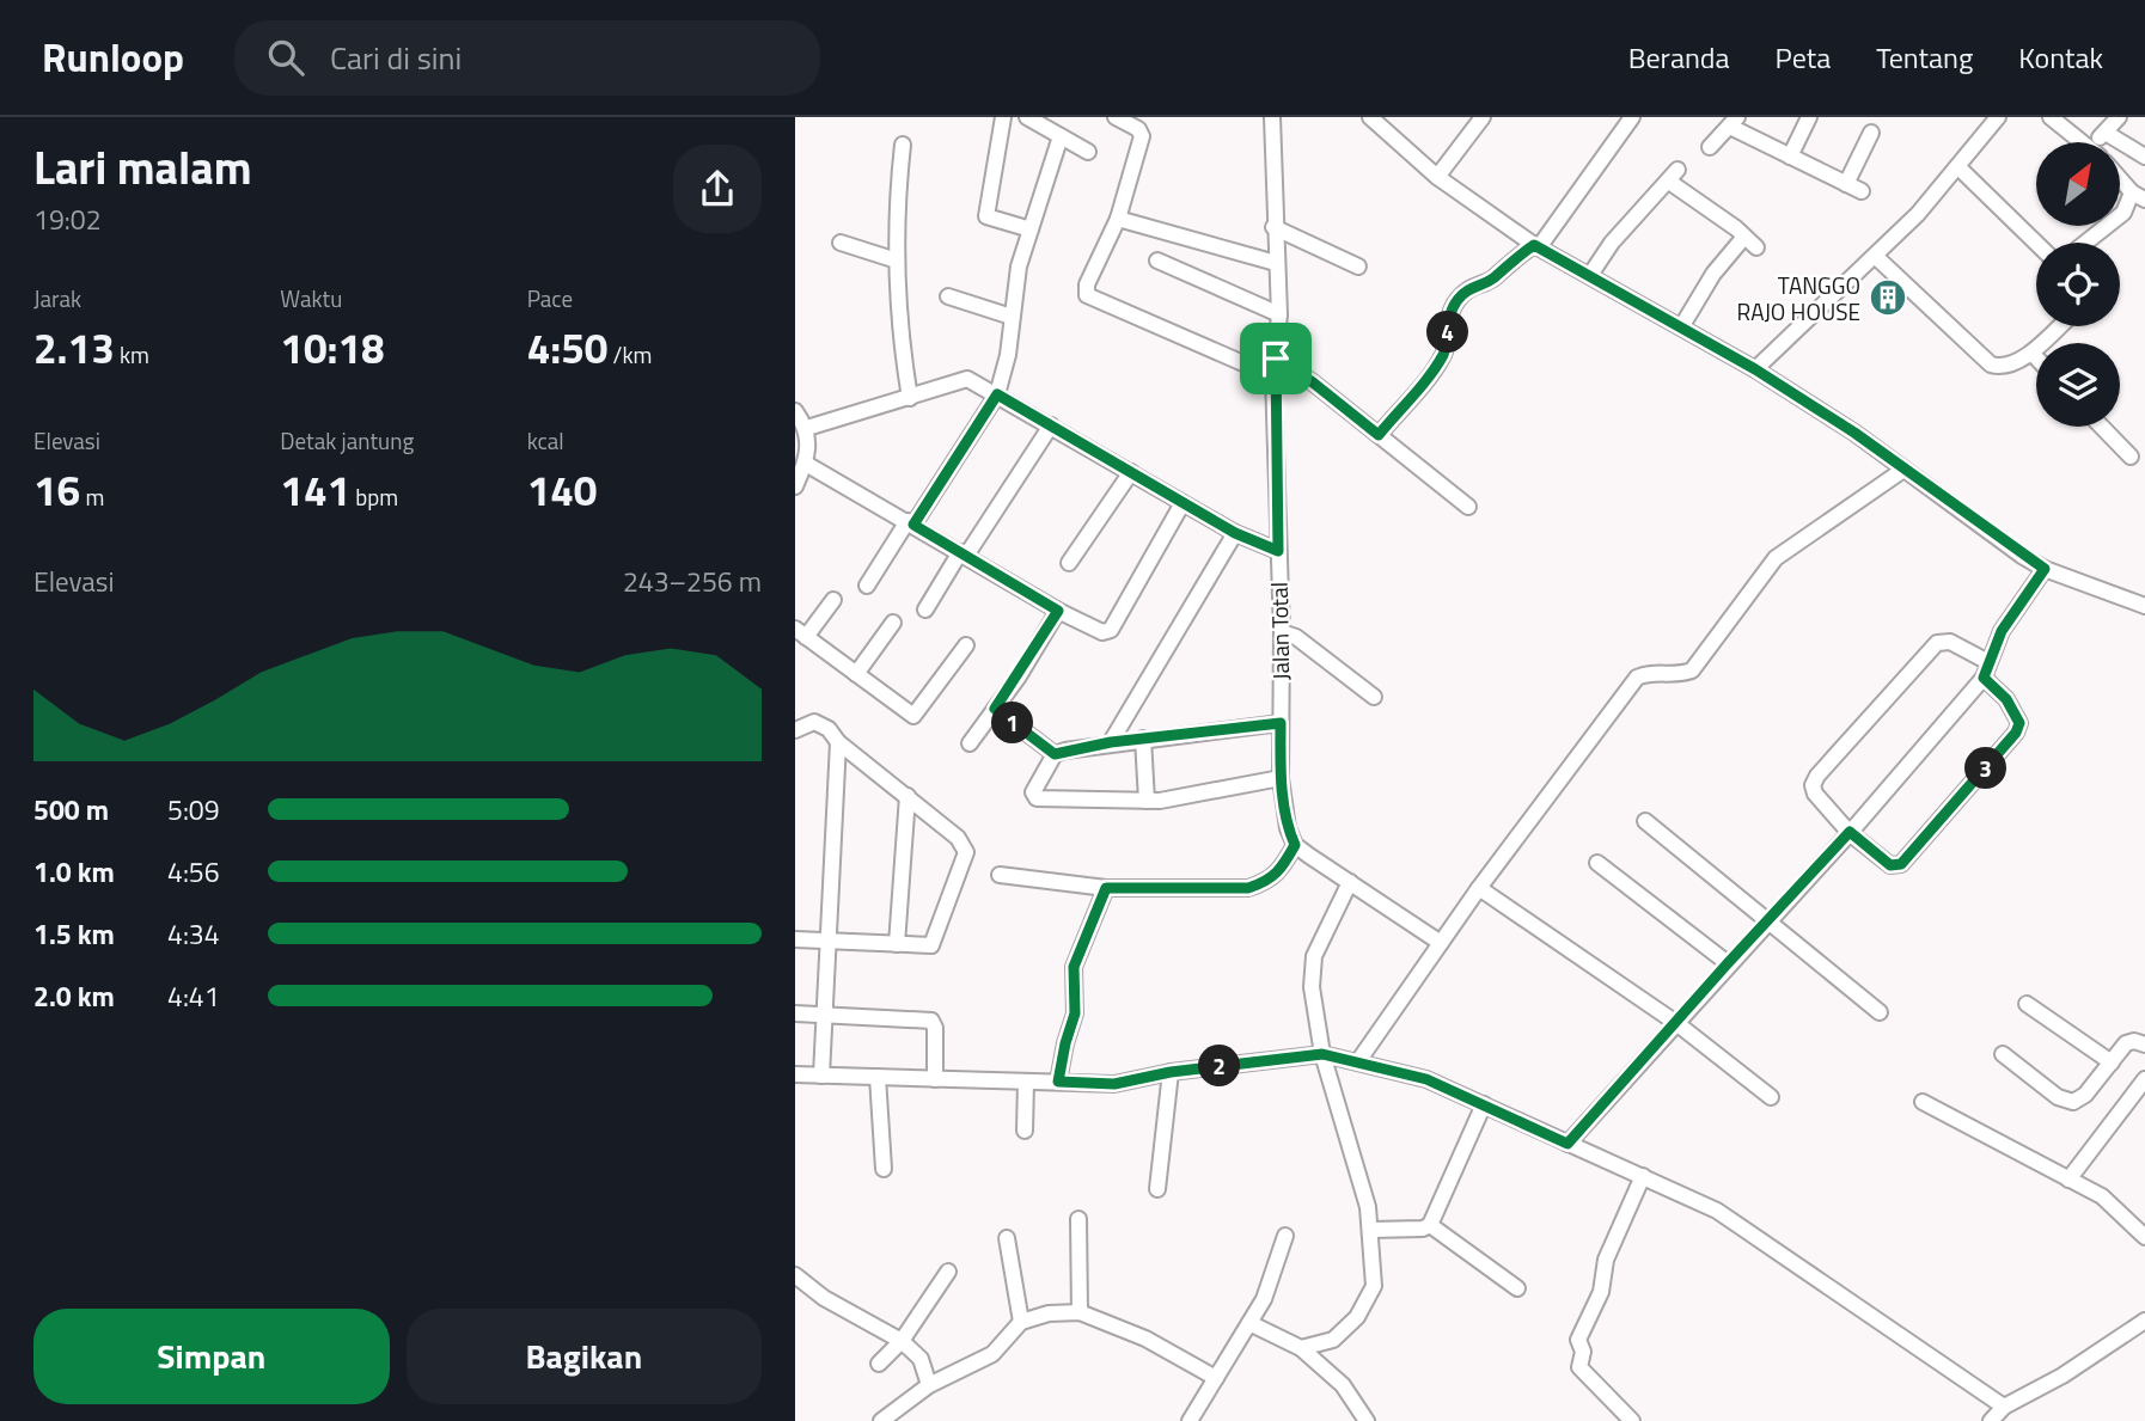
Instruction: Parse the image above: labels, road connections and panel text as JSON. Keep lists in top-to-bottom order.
{
  "streets": {
    "street": ["Jalan Total"]
  },
  "places": {
    "building": ["TANGGO RAJO HOUSE"]
  },
  "north": "top right",
  "page": {
    "header": "Runloop",
    "search": "Cari di sini",
    "nav": [
      "Beranda",
      "Peta",
      "Tentang",
      "Kontak"
    ],
    "heading": ["Lari malam", "19:02"],
    "stats": [
      ["Jarak", "2.13 km"],
      ["Waktu", "10:18"],
      ["Pace", "4:50 /km"],
      ["Elevasi", "16 m"],
      ["Detak jantung", "141 bpm"],
      ["kcal", "140"]
    ],
    "pins": [
      "4",
      "1",
      "3",
      "2"
    ],
    "chart": ["Elevasi", "243–256 m"],
    "list": [
      {
        "name": "500 m",
        "note": "5:09"
      },
      {
        "name": "1.0 km",
        "note": "4:56"
      },
      {
        "name": "1.5 km",
        "note": "4:34"
      },
      {
        "name": "2.0 km",
        "note": "4:41"
      }
    ],
    "buttons": ["Simpan", "Bagikan"]
  }
}
